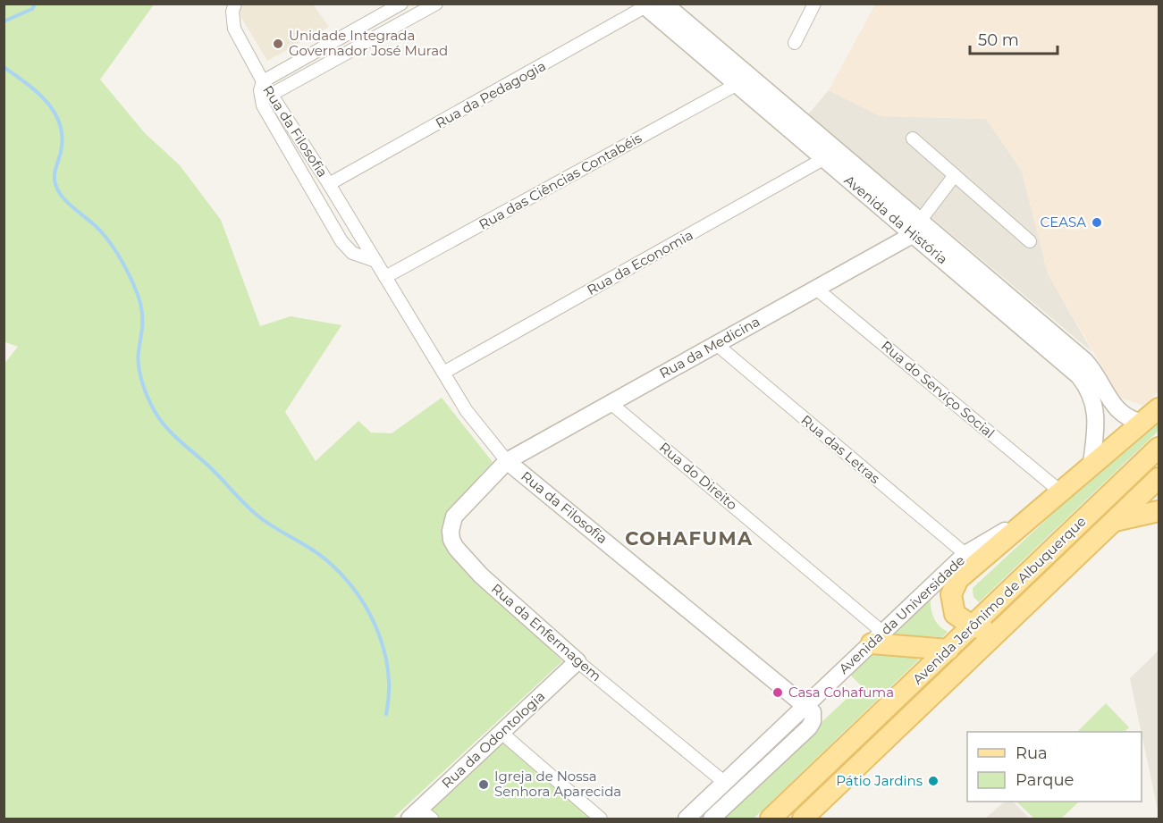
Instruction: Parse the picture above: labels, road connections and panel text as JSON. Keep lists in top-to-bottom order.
{
  "streets": {
    "main road": ["Avenida Jerônimo de Albuquerque", "Avenida da Universidade"],
    "street": [
      "Rua da Pedagogia",
      "Rua da Filosofia",
      "Rua das Ciências Contabéis",
      "Avenida da História",
      "Rua da Economia",
      "Rua da Medicina",
      "Rua do Serviço Social",
      "Rua das Letras",
      "Rua do Direito",
      "Rua da Enfermagem",
      "Rua da Odontologia"
    ]
  },
  "crossings": [
    ["Rua da Pedagogia", "Rua da Filosofia"],
    ["Rua da Pedagogia", "Avenida da História"],
    ["Rua da Filosofia", "Rua das Ciências Contabéis"],
    ["Rua da Filosofia", "Rua da Economia"],
    ["Rua da Filosofia", "Rua da Medicina"],
    ["Rua da Filosofia", "Avenida da Universidade"],
    ["Rua da Filosofia", "Rua da Enfermagem"],
    ["Rua das Ciências Contabéis", "Avenida da História"],
    ["Avenida da História", "Rua da Economia"],
    ["Avenida da História", "Rua da Medicina"],
    ["Avenida da História", "Avenida da Universidade"],
    ["Rua da Medicina", "Rua do Serviço Social"],
    ["Rua da Medicina", "Rua das Letras"],
    ["Rua da Medicina", "Rua do Direito"],
    ["Rua da Medicina", "Rua da Enfermagem"],
    ["Rua do Serviço Social", "Avenida da Universidade"],
    ["Rua das Letras", "Avenida da Universidade"],
    ["Rua do Direito", "Avenida da Universidade"],
    ["Avenida Jerônimo de Albuquerque", "Avenida da Universidade"],
    ["Avenida da Universidade", "Rua da Enfermagem"],
    ["Rua da Enfermagem", "Rua da Odontologia"]
  ],
  "districts": ["COHAFUMA"],
  "places": [
    "Unidade Integrada Governador José Murad",
    "CEASA",
    "Casa Cohafuma",
    "Pátio Jardins",
    "Igreja de Nossa Senhora Aparecida"
  ],
  "legend": ["Rua", "Parque"],
  "scale_bar": "50 m"
}
